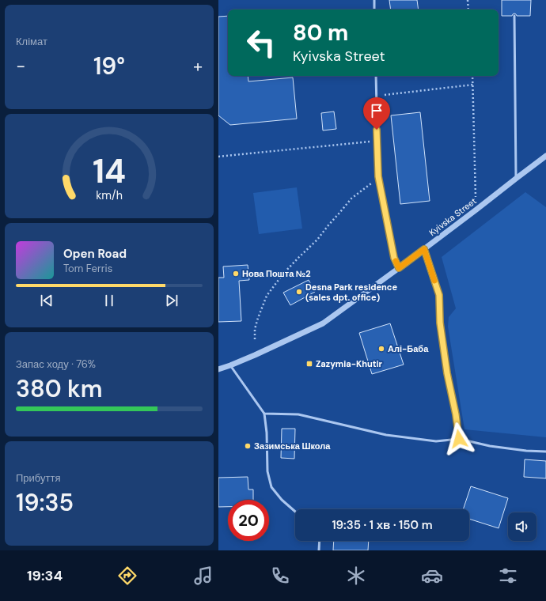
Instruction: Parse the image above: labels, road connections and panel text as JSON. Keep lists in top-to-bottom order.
{
  "streets": {
    "street": ["Kyivska Street"]
  },
  "places": {
    "other": [
      "Нова Пошта №2",
      "Desna Park residence (sales dpt. office)",
      "Алі-Баба",
      "Зазимська Школа"
    ],
    "transit": ["Zazymia-Khutir"]
  },
  "page": {
    "tile": [
      "Клімат",
      ["Запас ходу · 76%", "380 km"],
      ["Прибуття", "19:35"]
    ],
    "turn": ["80 m", "Kyivska Street"],
    "heat": ["−", "19°", "+"],
    "song": ["Open Road", "Tom Ferris"],
    "limit": "20",
    "trip": "19:35 · 1 хв · 150 m",
    "tabs": "19:34",
    "gauge": ["14", "km/h"]
  }
}
